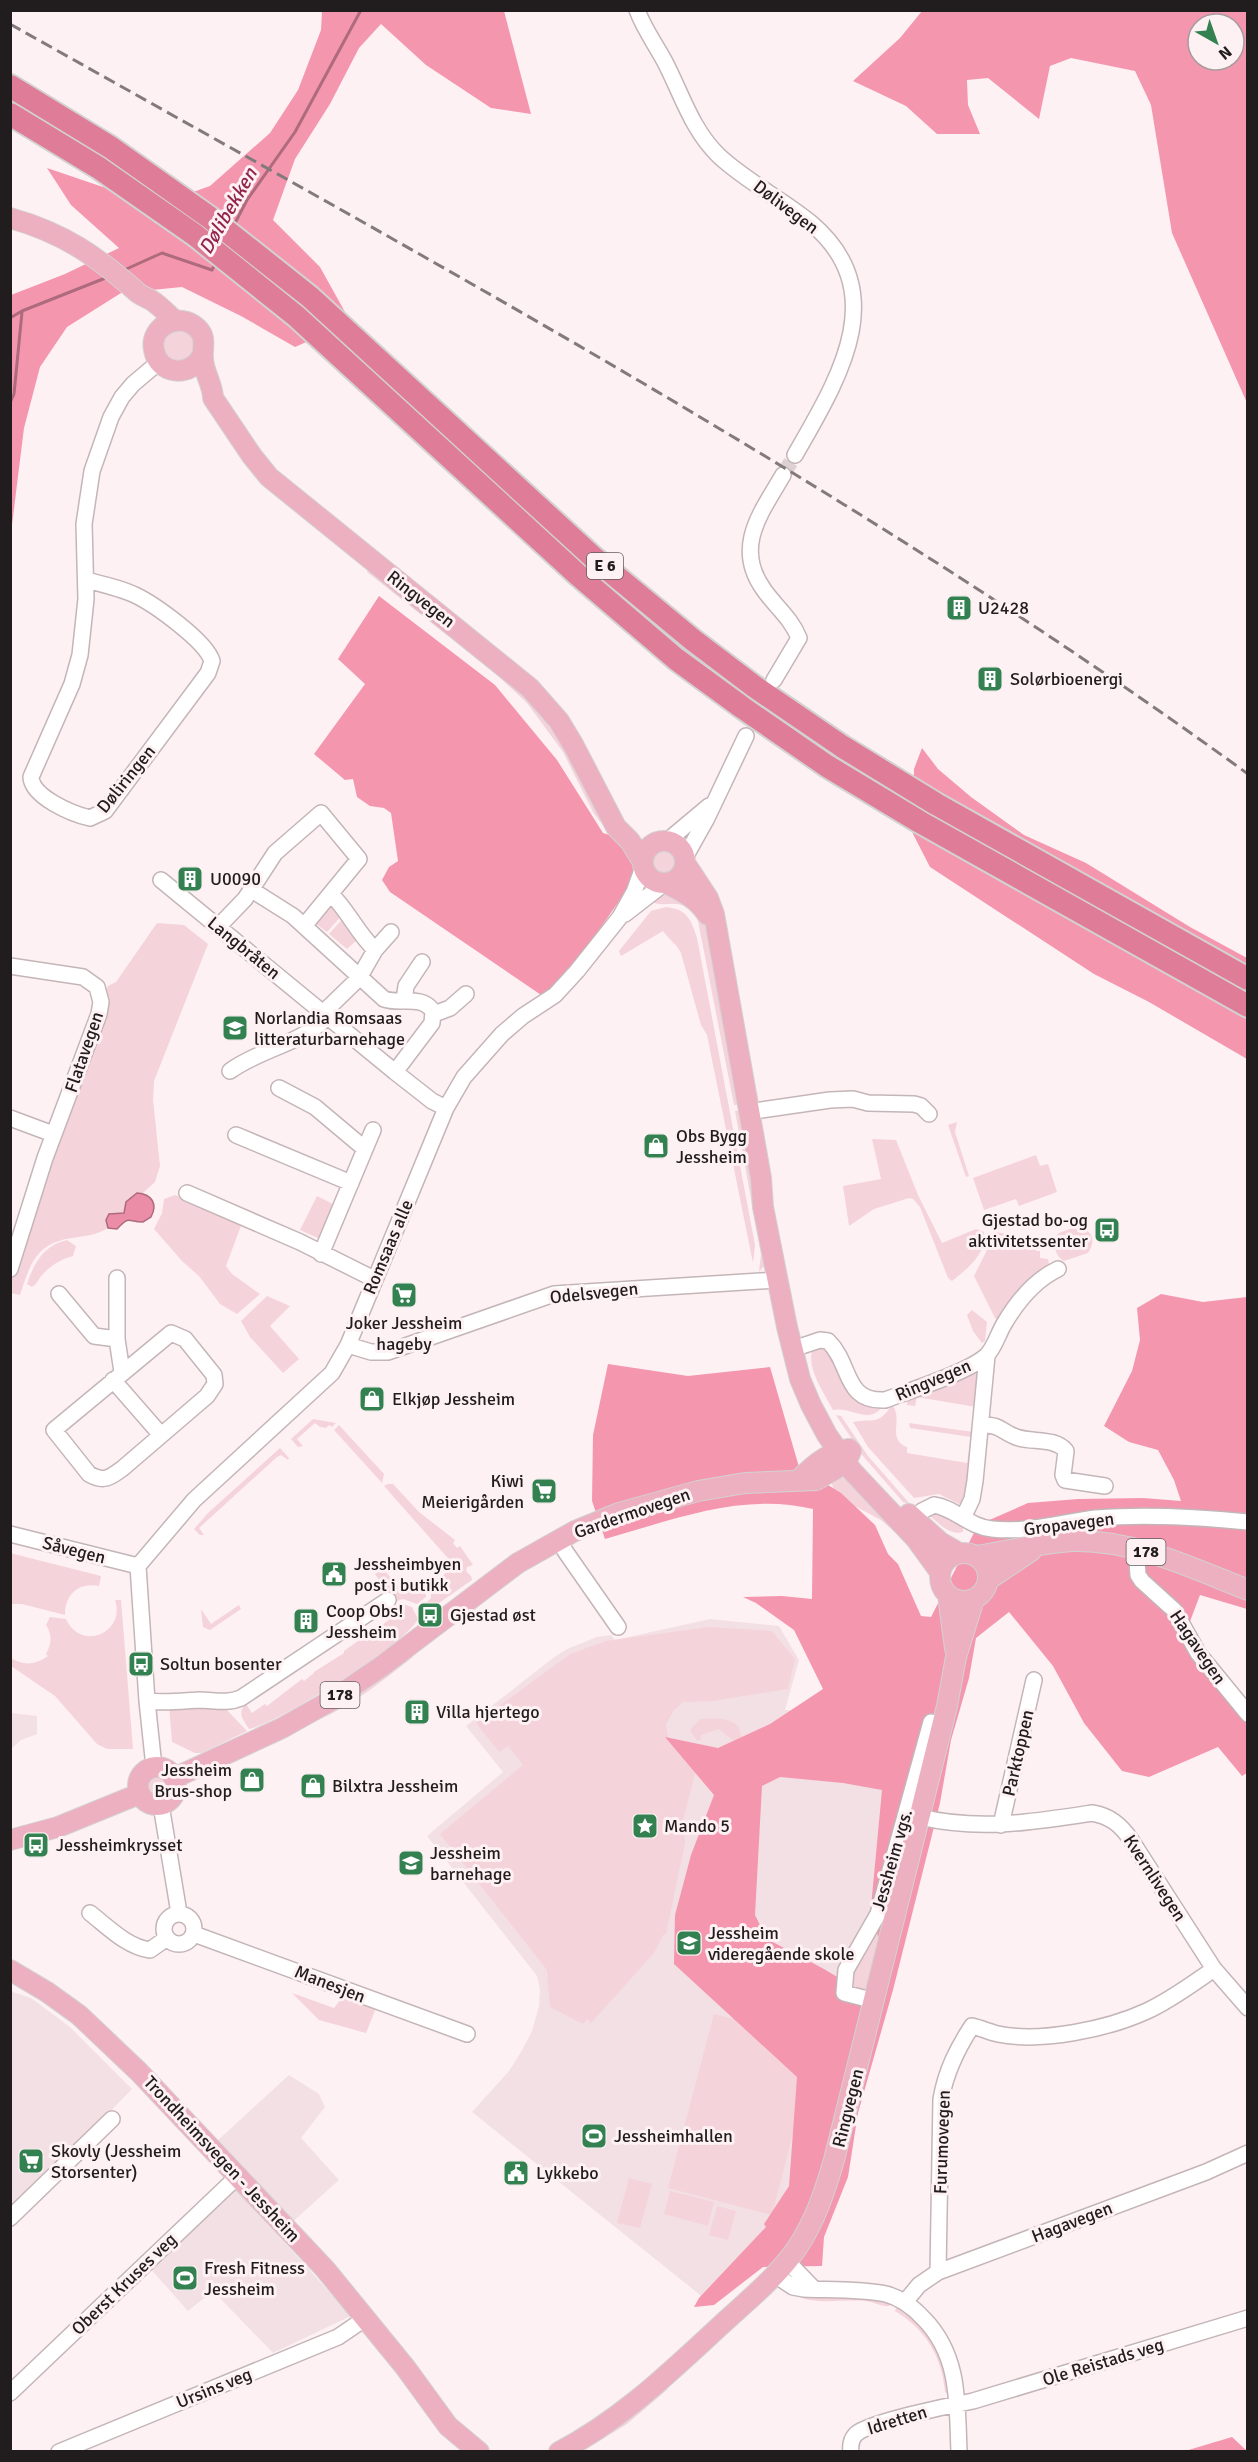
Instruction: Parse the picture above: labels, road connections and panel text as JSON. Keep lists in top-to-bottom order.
{
  "streets": {
    "highway": ["E 6"],
    "main road": [
      "Ringvegen",
      "Gardermovegen",
      "178",
      "Trondheimsvegen - Jessheim"
    ],
    "street": [
      "Dølivegen",
      "Døliringen",
      "Langbråten",
      "Flatavegen",
      "Romsaas alle",
      "Odelsvegen",
      "Gropavegen",
      "Såvegen",
      "Hagavegen",
      "Parktoppen",
      "Jessheim vgs.",
      "Kvernlivegen",
      "Manesjen",
      "Furumovegen",
      "Oberst Kruses veg",
      "Ole Reistads veg",
      "Ursins veg",
      "Idretten"
    ]
  },
  "crossings": [
    ["Ringvegen", "Døliringen"],
    ["Ringvegen", "Romsaas alle"],
    ["Ringvegen", "Gropavegen"],
    ["Ringvegen", "178"],
    ["Ringvegen", "Jessheim vgs."],
    ["Ringvegen", "Kvernlivegen"],
    ["Langbråten", "Romsaas alle"],
    ["Romsaas alle", "Odelsvegen"],
    ["Romsaas alle", "Såvegen"],
    ["178", "Hagavegen"],
    ["Hagavegen", "Furumovegen"],
    ["Parktoppen", "Kvernlivegen"],
    ["Kvernlivegen", "Furumovegen"],
    ["Trondheimsvegen - Jessheim", "Oberst Kruses veg"],
    ["Trondheimsvegen - Jessheim", "Ursins veg"],
    ["Ole Reistads veg", "Idretten"]
  ],
  "water": ["Dølibekken"],
  "places": {
    "building": [
      "U2428",
      "Solørbioenergi",
      "U0090",
      "Coop Obs! Jessheim",
      "Villa hjertego"
    ],
    "school or university": ["Norlandia Romsaas litteraturbarnehage", "Jessheim barnehage", "Jessheim videregående skole"],
    "shop": [
      "Obs Bygg Jessheim",
      "Elkjøp Jessheim",
      "Jessheim Brus-shop",
      "Bilxtra Jessheim"
    ],
    "bus stop": [
      "Gjestad bo-og aktivitetssenter",
      "Gjestad øst",
      "Soltun bosenter",
      "Jessheimkrysset"
    ],
    "supermarket": ["Joker Jessheim hageby", "Kiwi Meierigården", "Skovly (Jessheim Storsenter)"],
    "public building": ["Jessheimbyen post i butikk", "Lykkebo"],
    "place": ["Mando 5"],
    "sports": ["Jessheimhallen", "Fresh Fitness Jessheim"]
  },
  "north": "bottom right"
}
